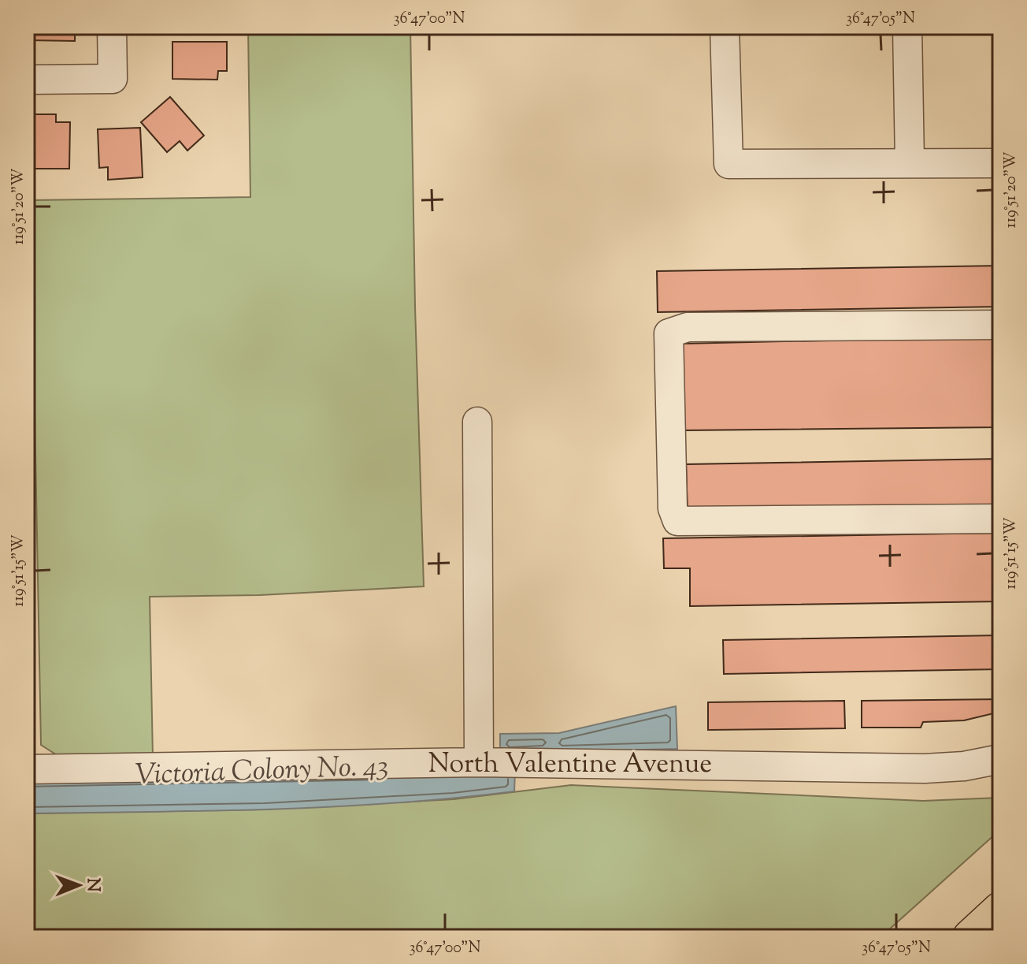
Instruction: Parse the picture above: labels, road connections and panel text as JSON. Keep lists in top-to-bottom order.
{
  "streets": {
    "street": ["North Valentine Avenue"]
  },
  "water": ["Victoria Colony No. 43"],
  "north": "right",
  "coordinates": [
    "36°47'00\"N",
    "36°47'05\"N",
    "119°51'20\"W",
    "119°51'15\"W"
  ]
}
